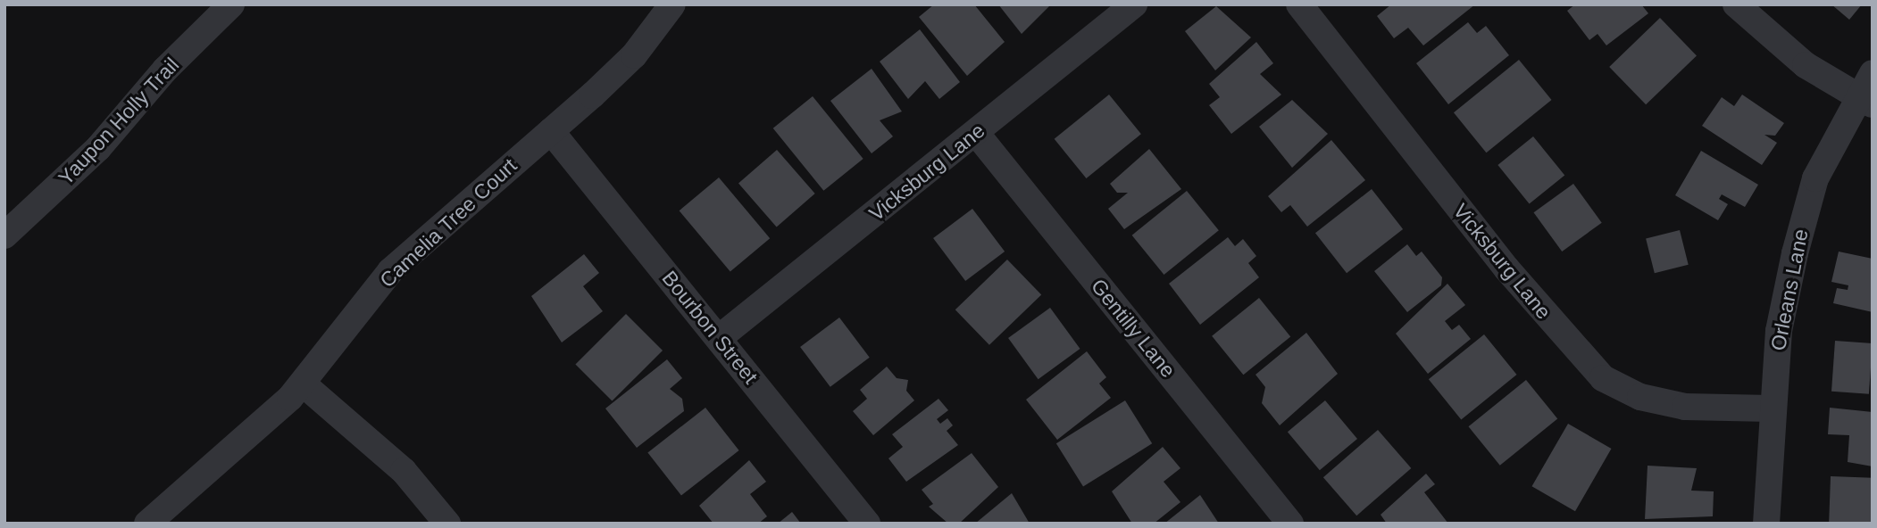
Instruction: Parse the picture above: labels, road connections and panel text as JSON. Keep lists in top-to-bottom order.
{
  "streets": {
    "street": [
      "Yaupon Holly Trail",
      "Vicksburg Lane",
      "Camelia Tree Court",
      "Orleans Lane",
      "Bourbon Street",
      "Gentilly Lane"
    ]
  },
  "crossings": [
    ["Vicksburg Lane", "Orleans Lane"],
    ["Vicksburg Lane", "Bourbon Street"],
    ["Vicksburg Lane", "Gentilly Lane"],
    ["Camelia Tree Court", "Bourbon Street"]
  ]
}
